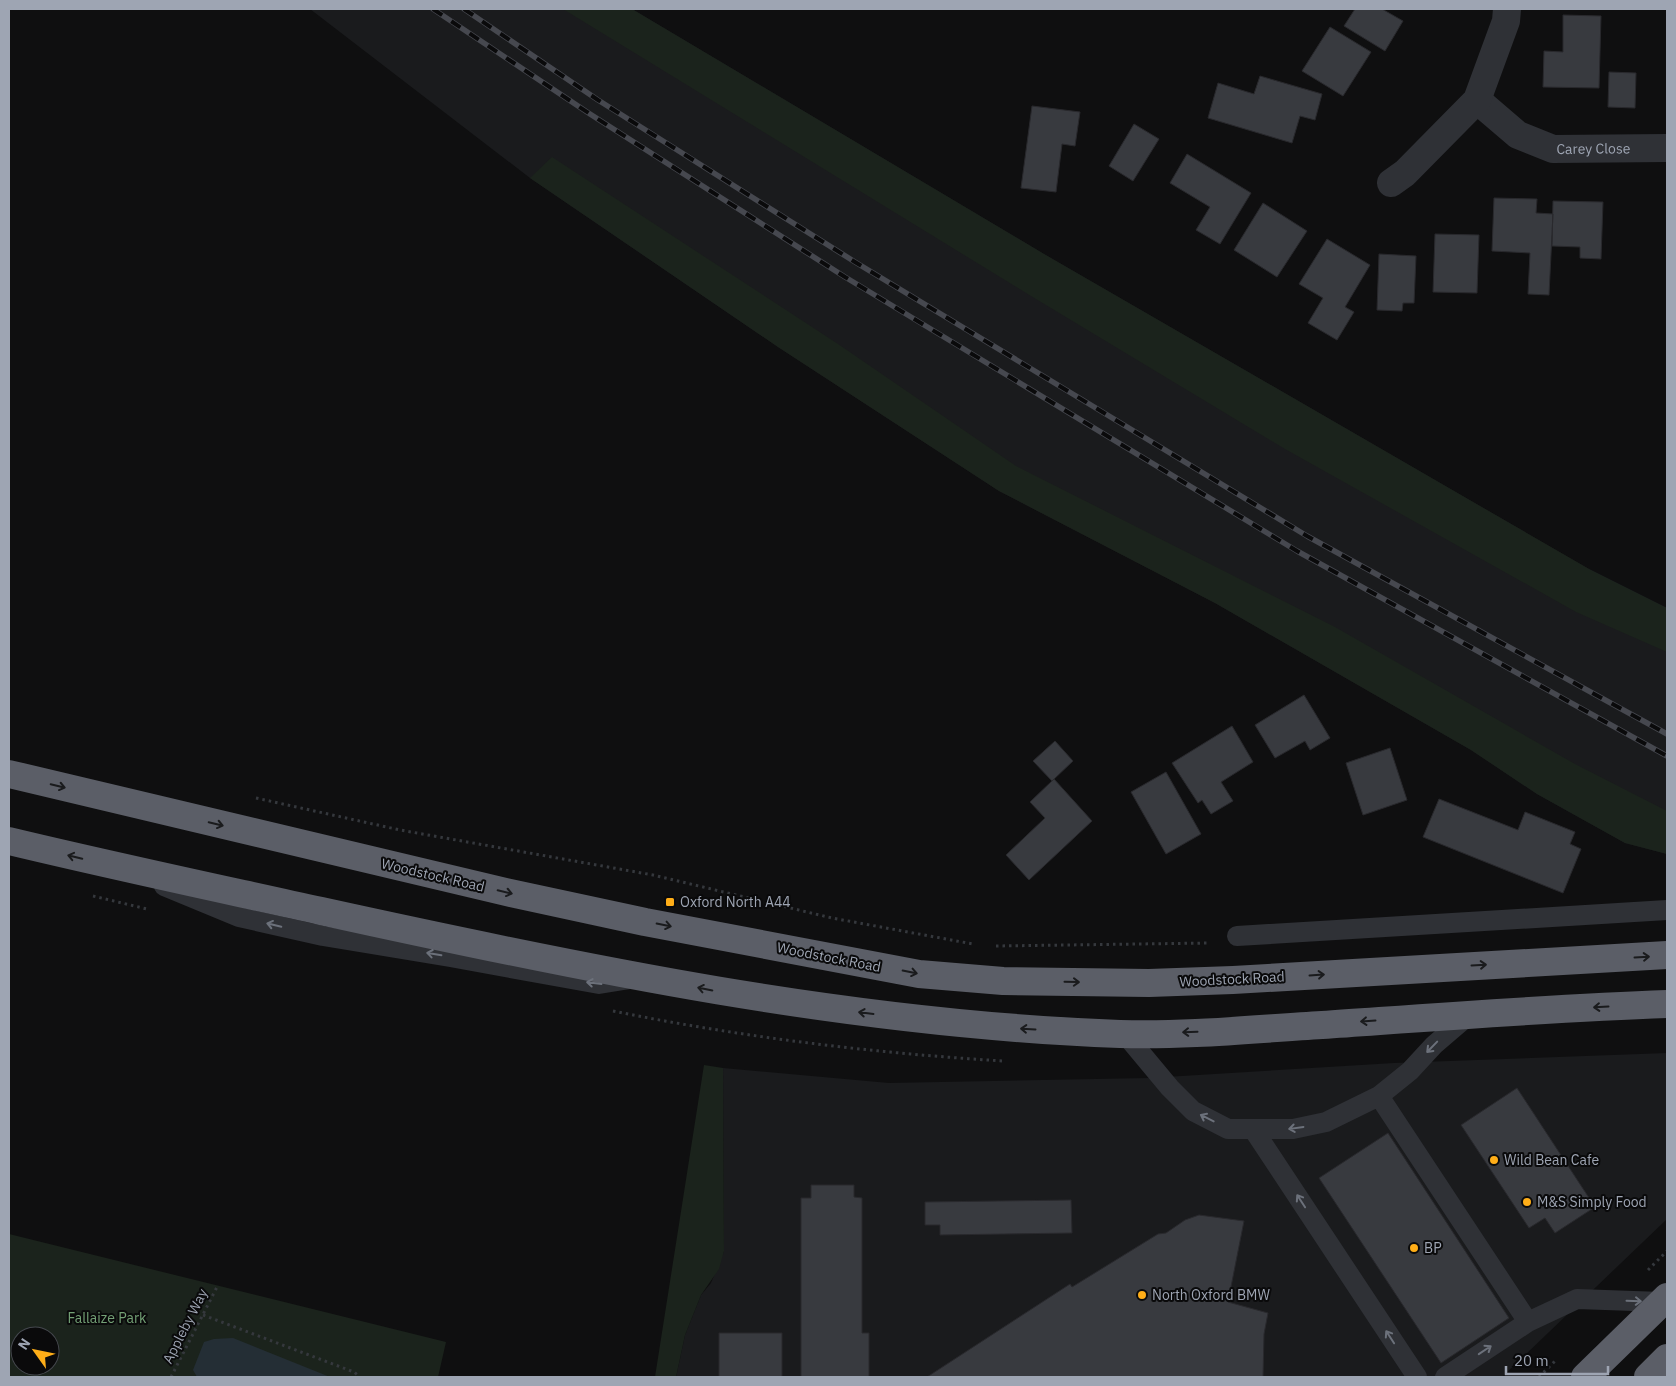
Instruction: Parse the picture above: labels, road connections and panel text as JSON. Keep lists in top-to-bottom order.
{
  "streets": {
    "highway": ["Woodstock Road"],
    "street": ["Carey Close"],
    "path": ["Appleby Way"]
  },
  "parks": ["Fallaize Park"],
  "places": {
    "transit": ["Oxford North A44"],
    "other": [
      "Wild Bean Cafe",
      "M&S Simply Food",
      "BP",
      "North Oxford BMW"
    ]
  },
  "scale_bar": "20 m",
  "north": "top left"
}
